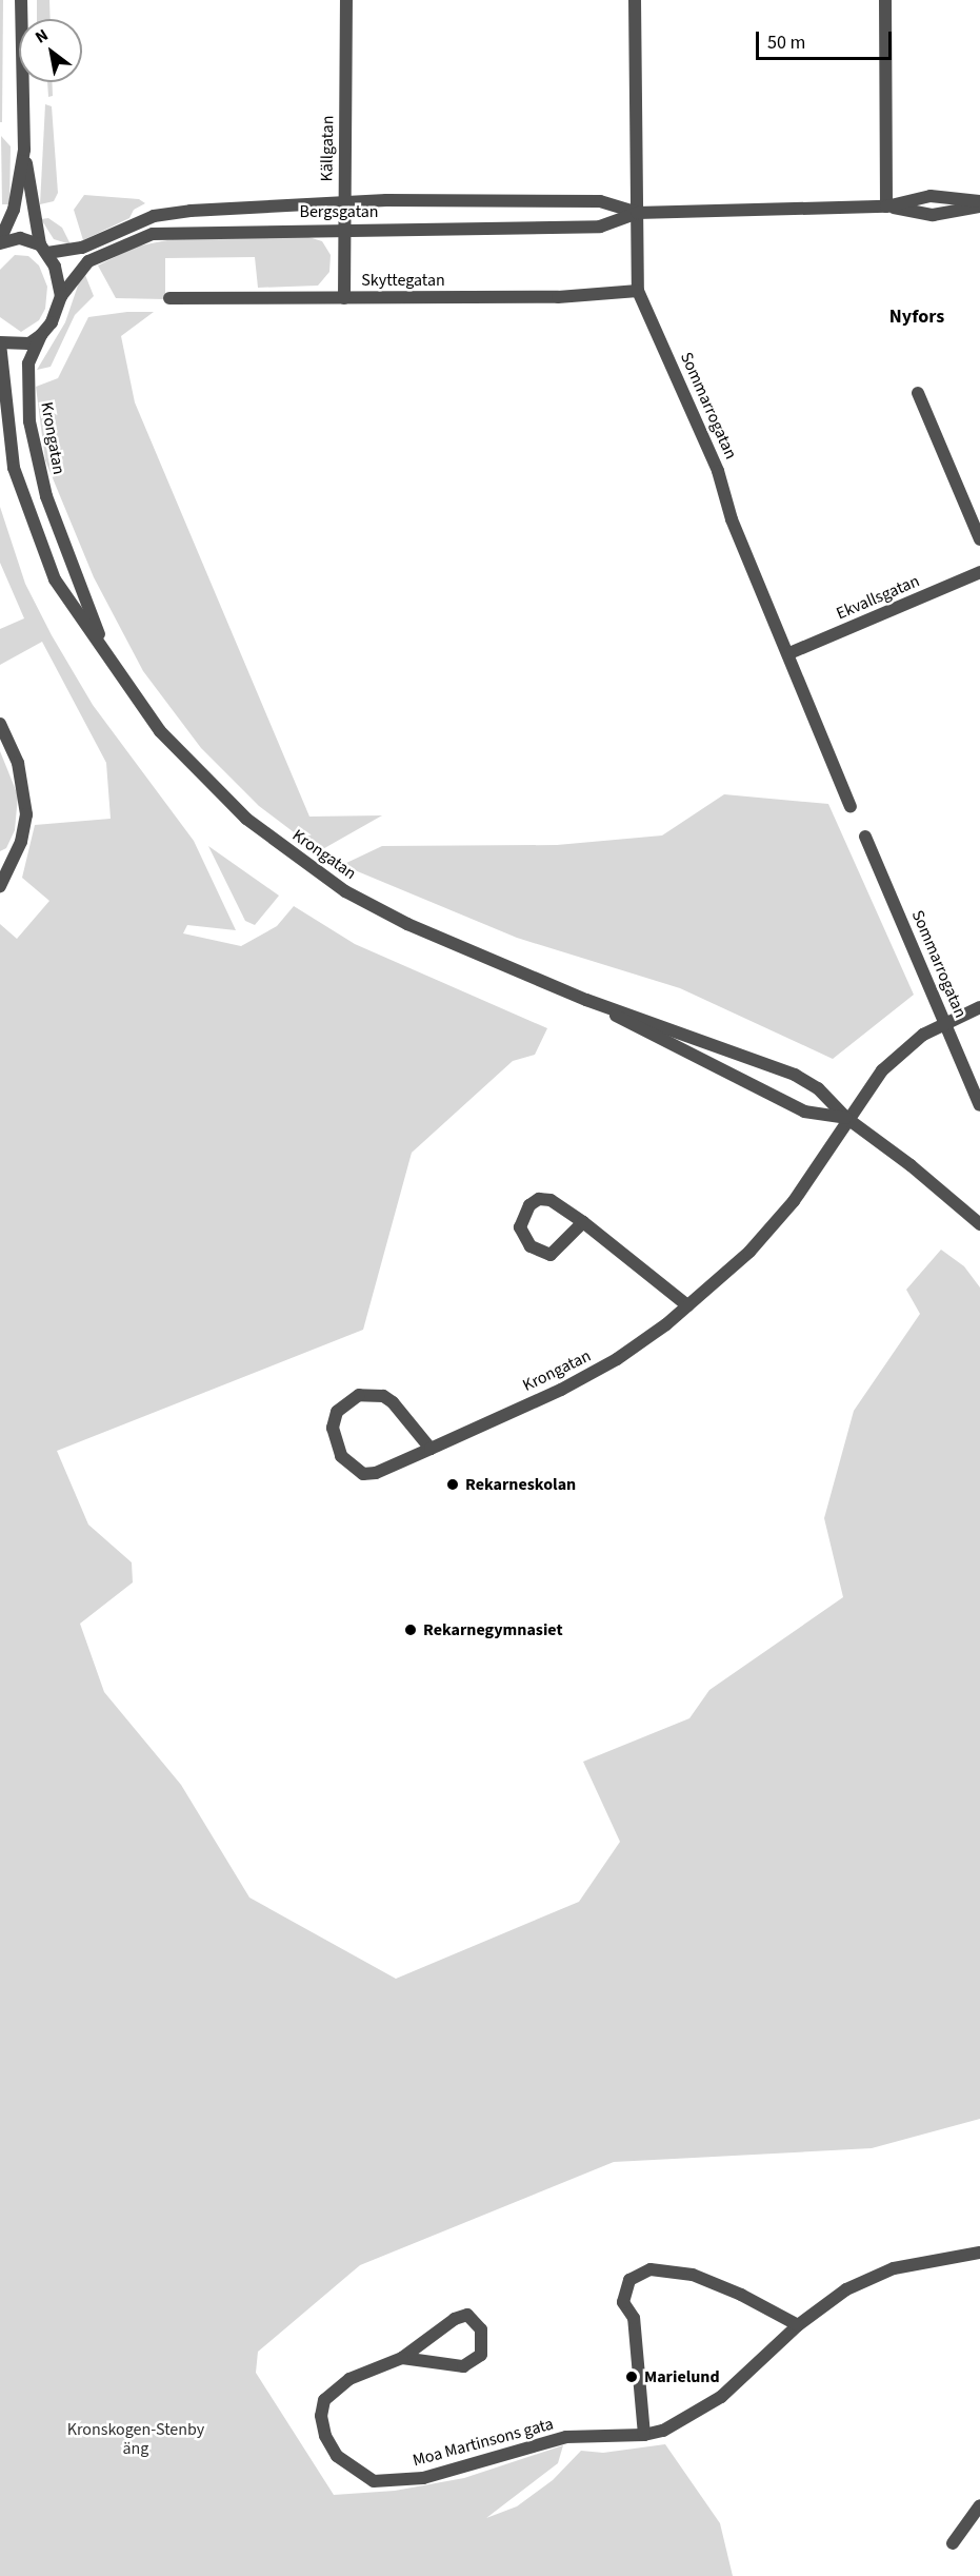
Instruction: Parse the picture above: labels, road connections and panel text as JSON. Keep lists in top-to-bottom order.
{
  "streets": {
    "street": [
      "Källgatan",
      "Bergsgatan",
      "Skyttegatan",
      "Sommarrogatan",
      "Krongatan",
      "Ekvallsgatan",
      "Moa Martinsons gata"
    ]
  },
  "crossings": [
    ["Källgatan", "Bergsgatan"],
    ["Källgatan", "Skyttegatan"],
    ["Bergsgatan", "Sommarrogatan"],
    ["Bergsgatan", "Krongatan"],
    ["Skyttegatan", "Sommarrogatan"],
    ["Sommarrogatan", "Ekvallsgatan"]
  ],
  "districts": ["Nyfors"],
  "parks": ["Kronskogen-Stenby äng"],
  "places": ["Rekarneskolan", "Rekarnegymnasiet", "Marielund"],
  "scale_bar": "50 m",
  "north": "top left"
}
